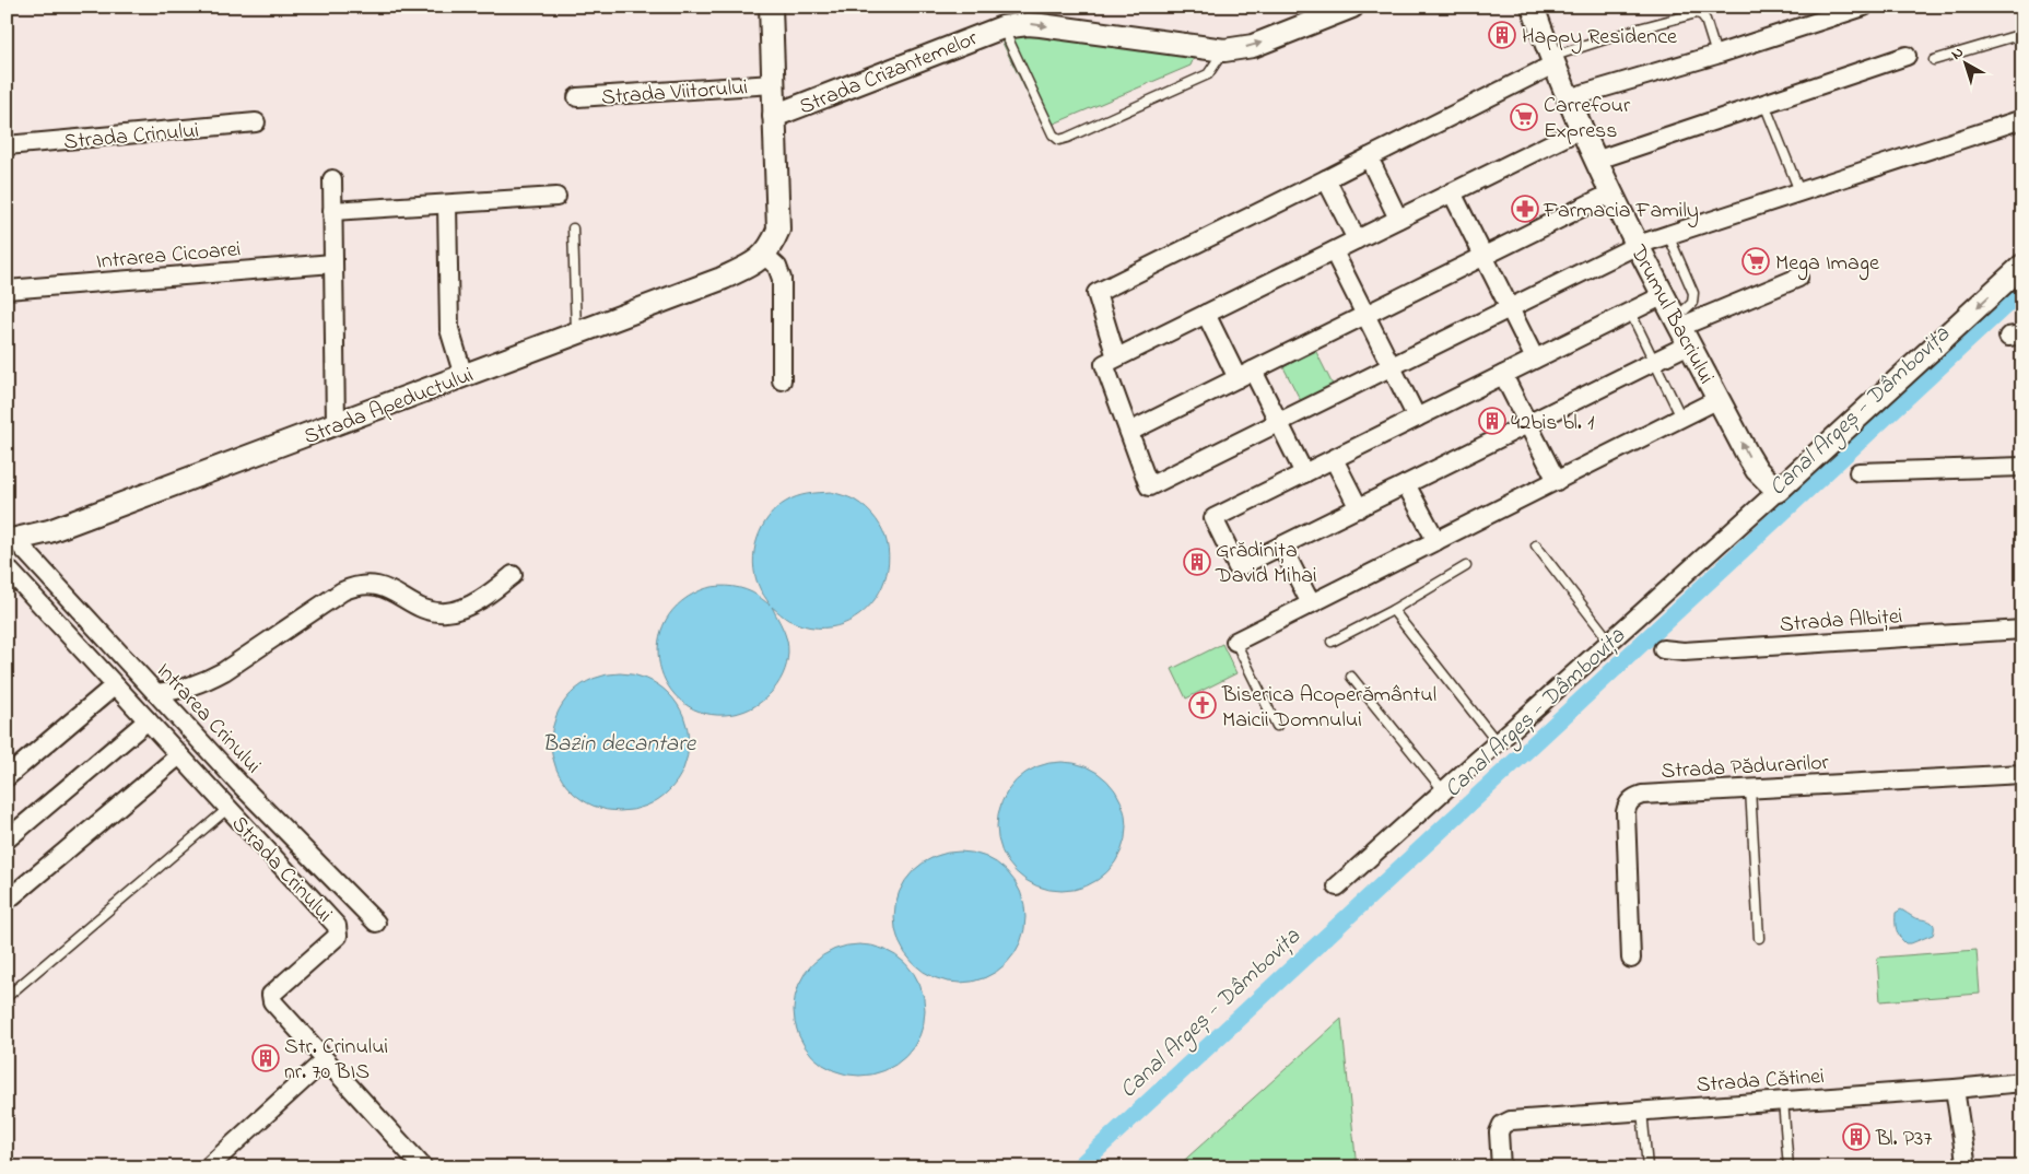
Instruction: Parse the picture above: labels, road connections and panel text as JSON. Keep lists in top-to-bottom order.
{
  "streets": {
    "street": [
      "Strada Crizantemelor",
      "Strada Viitorului",
      "Strada Crinului",
      "Intrarea Cicoarei",
      "Drumul Bacriului",
      "Strada Apeductului",
      "Strada Albiței",
      "Intrarea Crinului",
      "Strada Pădurarilor",
      "Strada Cătinei"
    ]
  },
  "crossings": [
    ["Strada Crizantemelor", "Strada Viitorului"],
    ["Strada Viitorului", "Strada Apeductului"],
    ["Strada Apeductului", "Intrarea Crinului"]
  ],
  "one_way": ["Strada Crizantemelor"],
  "water": ["Canal Argeș - Dâmbovița", "Bazin decantare"],
  "places": {
    "building": [
      "Happy Residence",
      "42bis bl. 1",
      "Grădinița David Mihai",
      "Str. Crinului nr. 70 BIS",
      "Bl. P37"
    ],
    "supermarket": ["Carrefour Express", "Mega Image"],
    "pharmacy": ["Farmacia Family"],
    "church": ["Biserica Acoperământul Maicii Domnului"]
  },
  "north": "top left"
}
